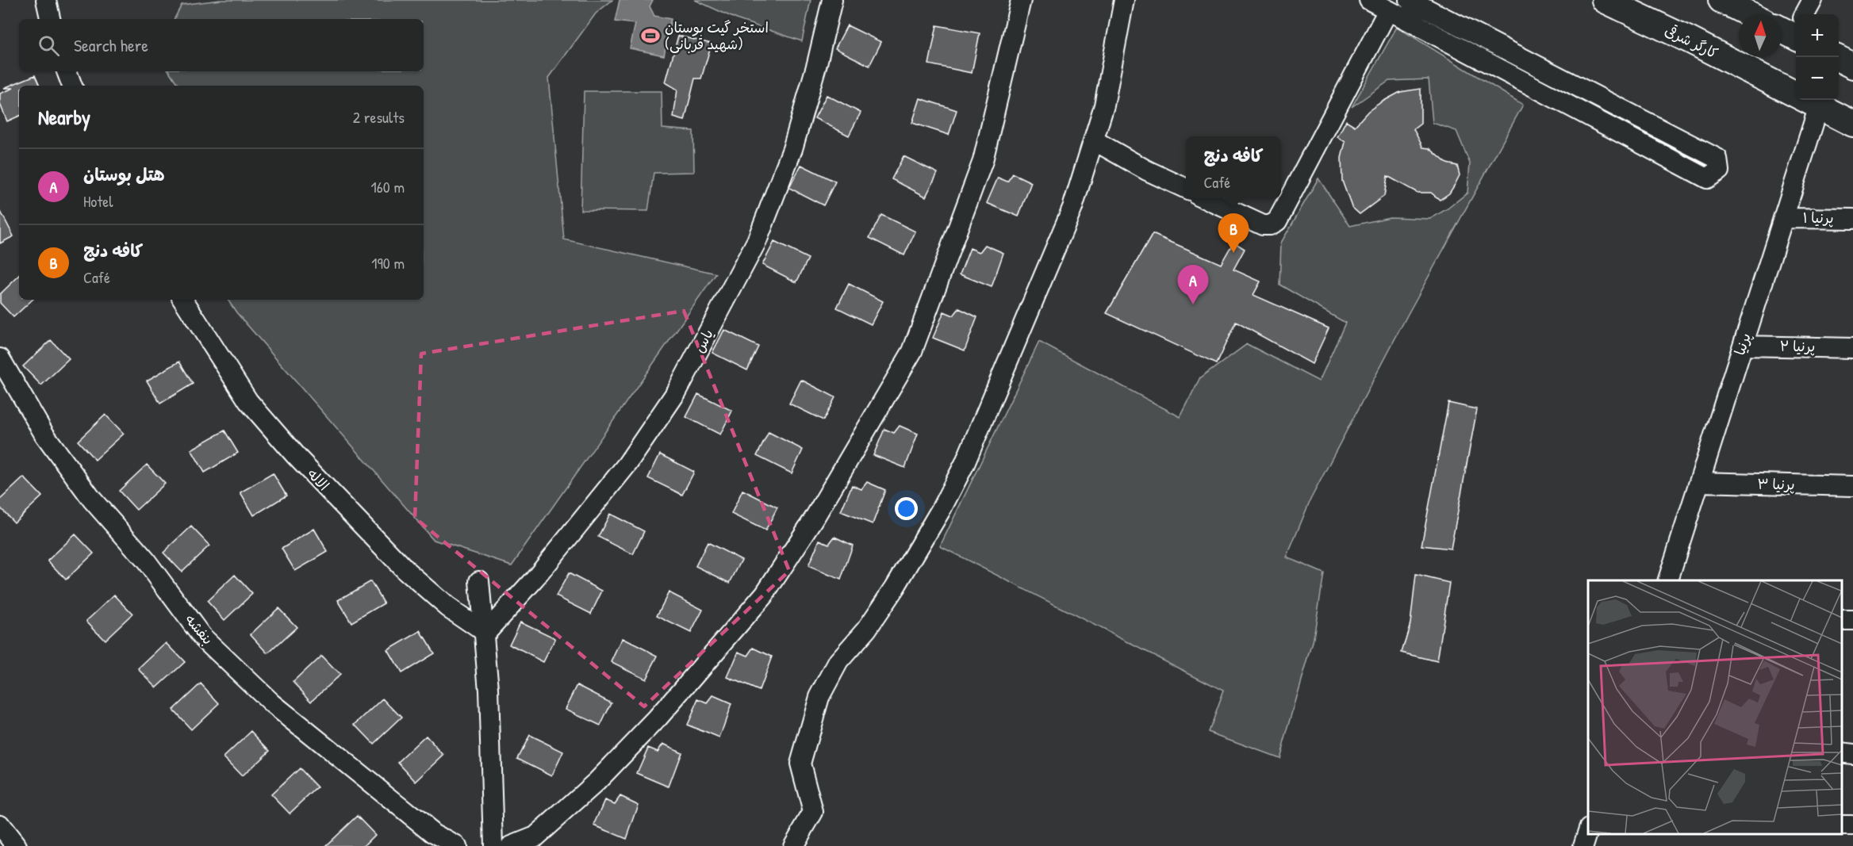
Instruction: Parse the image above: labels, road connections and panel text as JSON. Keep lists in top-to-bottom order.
{
  "streets": {
    "main road": ["کارگر شرقی"],
    "street": [
      "پرنیا ۱",
      "یاس",
      "پرنیا",
      "پرنیا ۲",
      "الاله",
      "پرنیا ۳",
      "بنفشه"
    ]
  },
  "crossings": [
    ["کارگر شرقی", "پرنیا"],
    ["پرنیا ۱", "پرنیا"],
    ["یاس", "الاله"],
    ["پرنیا", "پرنیا ۲"],
    ["پرنیا", "پرنیا ۳"]
  ],
  "places": {
    "sports": ["استخر گیت بوستان (شهید قربانی)"]
  },
  "north": "top",
  "page": {
    "map_buttons": ["+", "−"],
    "search": "Search here",
    "heading": ["Nearby", "2 results"],
    "popup": ["کافه دنج", "Café"],
    "list": [
      {
        "mark": "A",
        "name": "هتل بوستان",
        "note": "Hotel",
        "value": "160 m"
      },
      {
        "mark": "B",
        "name": "کافه دنج",
        "note": "Café",
        "value": "190 m"
      }
    ],
    "pins": ["B", "A"]
  }
}
